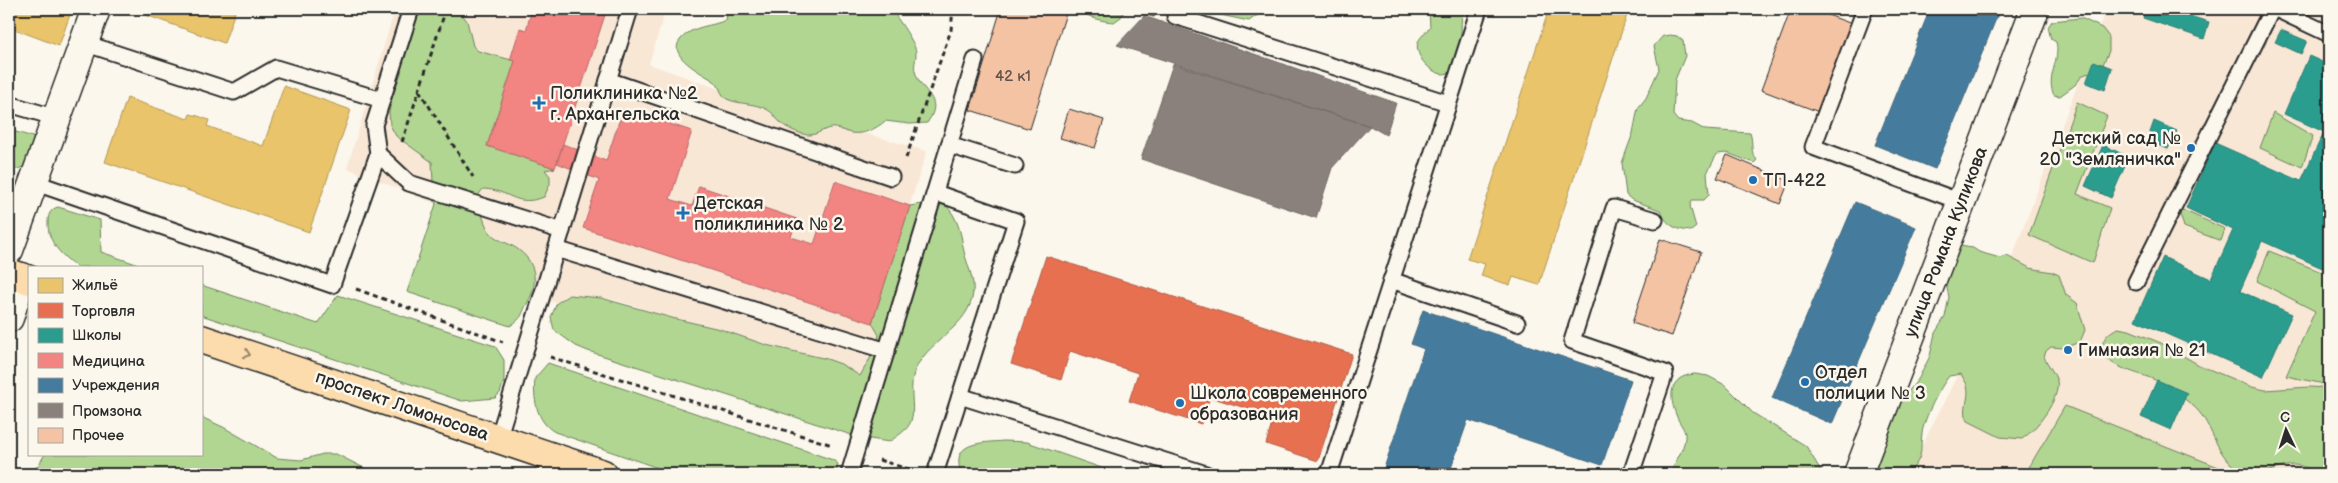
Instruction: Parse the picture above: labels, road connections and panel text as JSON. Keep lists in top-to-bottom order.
{
  "streets": {
    "main road": ["проспект Ломоносова"],
    "street": ["улица Романа Куликова"]
  },
  "one_way": ["проспект Ломоносова"],
  "places": {
    "health": ["Поликлиника №2 г. Архангельска", "Детская поликлиника № 2"],
    "other": [
      "Детский сад № 20 \"Земляничка\"",
      "ТП-422",
      "Гимназия № 21",
      "Отдел полиции № 3",
      "Школа современного образования"
    ]
  },
  "house_numbers": ["42 к1"],
  "legend": [
    "Жильё",
    "Торговля",
    "Школы",
    "Медицина",
    "Учреждения",
    "Промзона",
    "Прочее"
  ],
  "north": "top"
}
